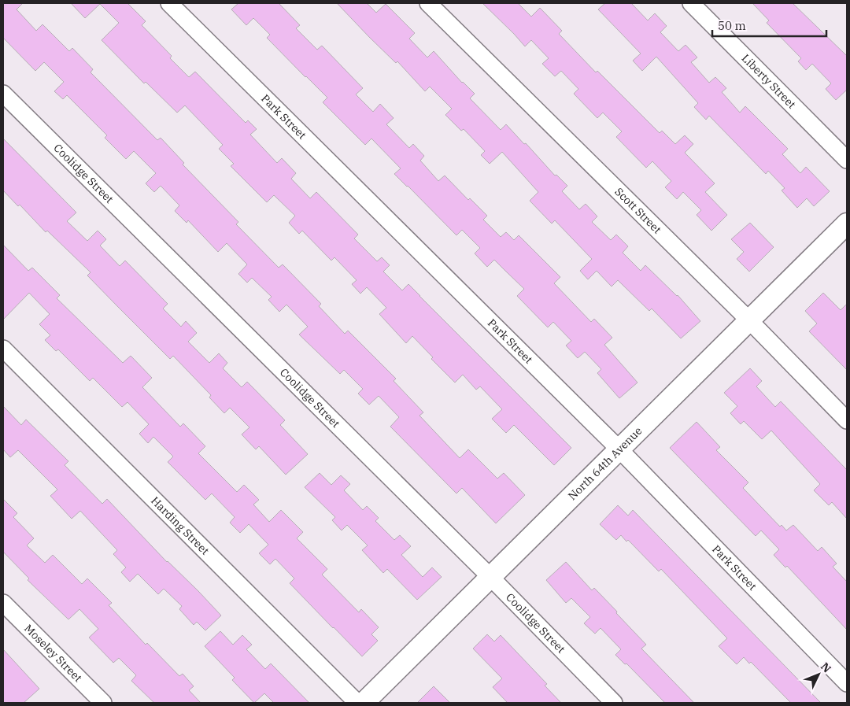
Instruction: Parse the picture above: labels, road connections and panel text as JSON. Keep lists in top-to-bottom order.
{
  "streets": {
    "street": [
      "Liberty Street",
      "Park Street",
      "Coolidge Street",
      "Scott Street",
      "North 64th Avenue",
      "Harding Street",
      "Moseley Street"
    ]
  },
  "crossings": [
    ["Park Street", "North 64th Avenue"],
    ["Coolidge Street", "North 64th Avenue"],
    ["Scott Street", "North 64th Avenue"]
  ],
  "scale_bar": "50 m",
  "north": "top right"
}
